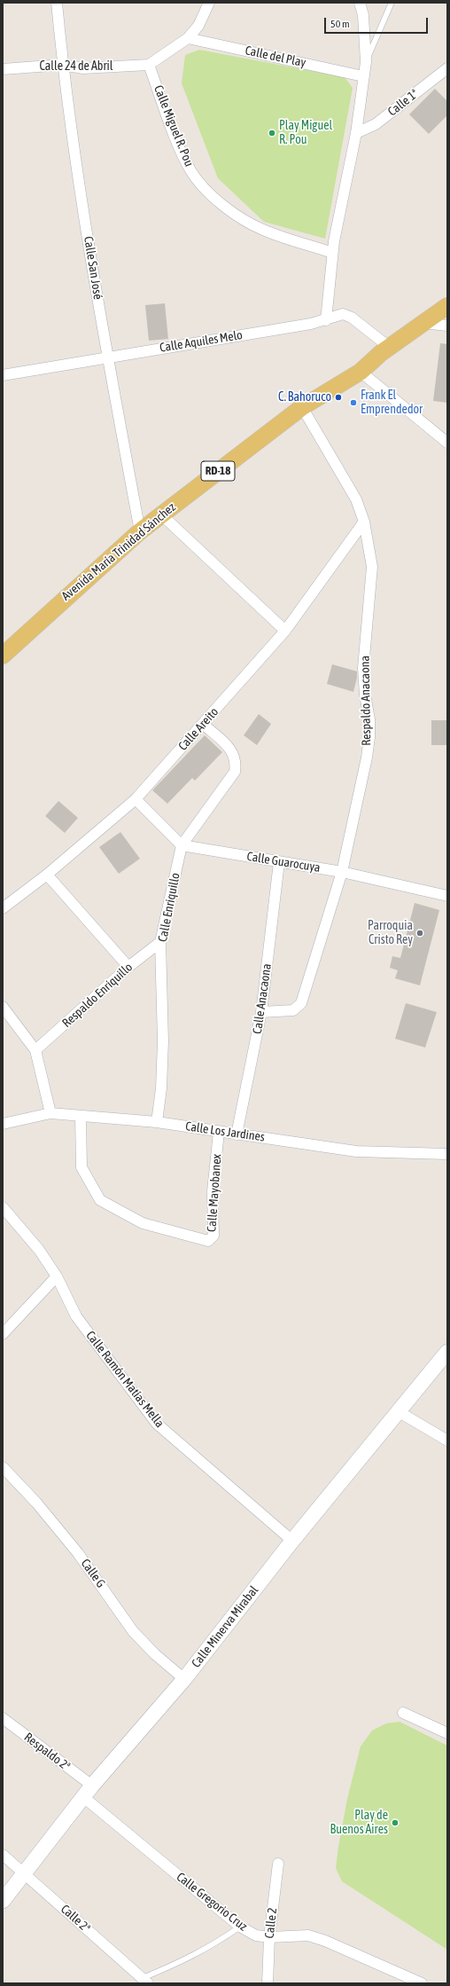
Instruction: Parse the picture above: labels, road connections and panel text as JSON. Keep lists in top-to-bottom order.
{
  "streets": {
    "main road": ["RD-18", "Avenida María Trinidad Sánchez"],
    "street": [
      "Calle del Play",
      "Calle 24 de Abril",
      "Calle 1ª",
      "Calle Miguel R. Pou",
      "Calle San José",
      "Calle Aquiles Melo",
      "Respaldo Anacaona",
      "Calle Areito",
      "Calle Guarocuya",
      "Calle Enriquillo",
      "Respaldo Enriquillo",
      "Calle Anacaona",
      "Calle Los Jardines",
      "Calle Mayobanex",
      "Calle Ramón Matías Mella",
      "Calle G",
      "Calle Minerva Mirabal",
      "Respaldo 2ª",
      "Calle Gregorio Cruz",
      "Calle 2ª",
      "Calle 2"
    ]
  },
  "crossings": [
    ["Calle 24 de Abril", "Calle Miguel R. Pou"],
    ["Calle 24 de Abril", "Calle San José"],
    ["Calle San José", "Calle Aquiles Melo"],
    ["Calle San José", "Avenida María Trinidad Sánchez"],
    ["Calle Aquiles Melo", "Avenida María Trinidad Sánchez"],
    ["Avenida María Trinidad Sánchez", "Respaldo Anacaona"],
    ["Respaldo Anacaona", "Calle Areito"],
    ["Respaldo Anacaona", "Calle Guarocuya"],
    ["Respaldo Anacaona", "Calle Anacaona"],
    ["Calle Areito", "Calle Enriquillo"],
    ["Calle Guarocuya", "Calle Enriquillo"],
    ["Calle Guarocuya", "Calle Anacaona"],
    ["Calle Enriquillo", "Respaldo Enriquillo"],
    ["Calle Enriquillo", "Calle Los Jardines"],
    ["Calle Anacaona", "Calle Los Jardines"],
    ["Calle Los Jardines", "Calle Mayobanex"],
    ["Calle Ramón Matías Mella", "Calle Minerva Mirabal"],
    ["Calle G", "Calle Minerva Mirabal"],
    ["Calle Minerva Mirabal", "Respaldo 2ª"],
    ["Calle Minerva Mirabal", "Calle Gregorio Cruz"],
    ["Calle Minerva Mirabal", "Calle 2ª"],
    ["Respaldo 2ª", "Calle Gregorio Cruz"],
    ["Calle Gregorio Cruz", "Calle 2"]
  ],
  "places": [
    "Play Miguel R. Pou",
    "C. Bahoruco",
    "Frank El Emprendedor",
    "Parroquia Cristo Rey",
    "Play de Buenos Aires"
  ],
  "scale_bar": "50 m"
}
